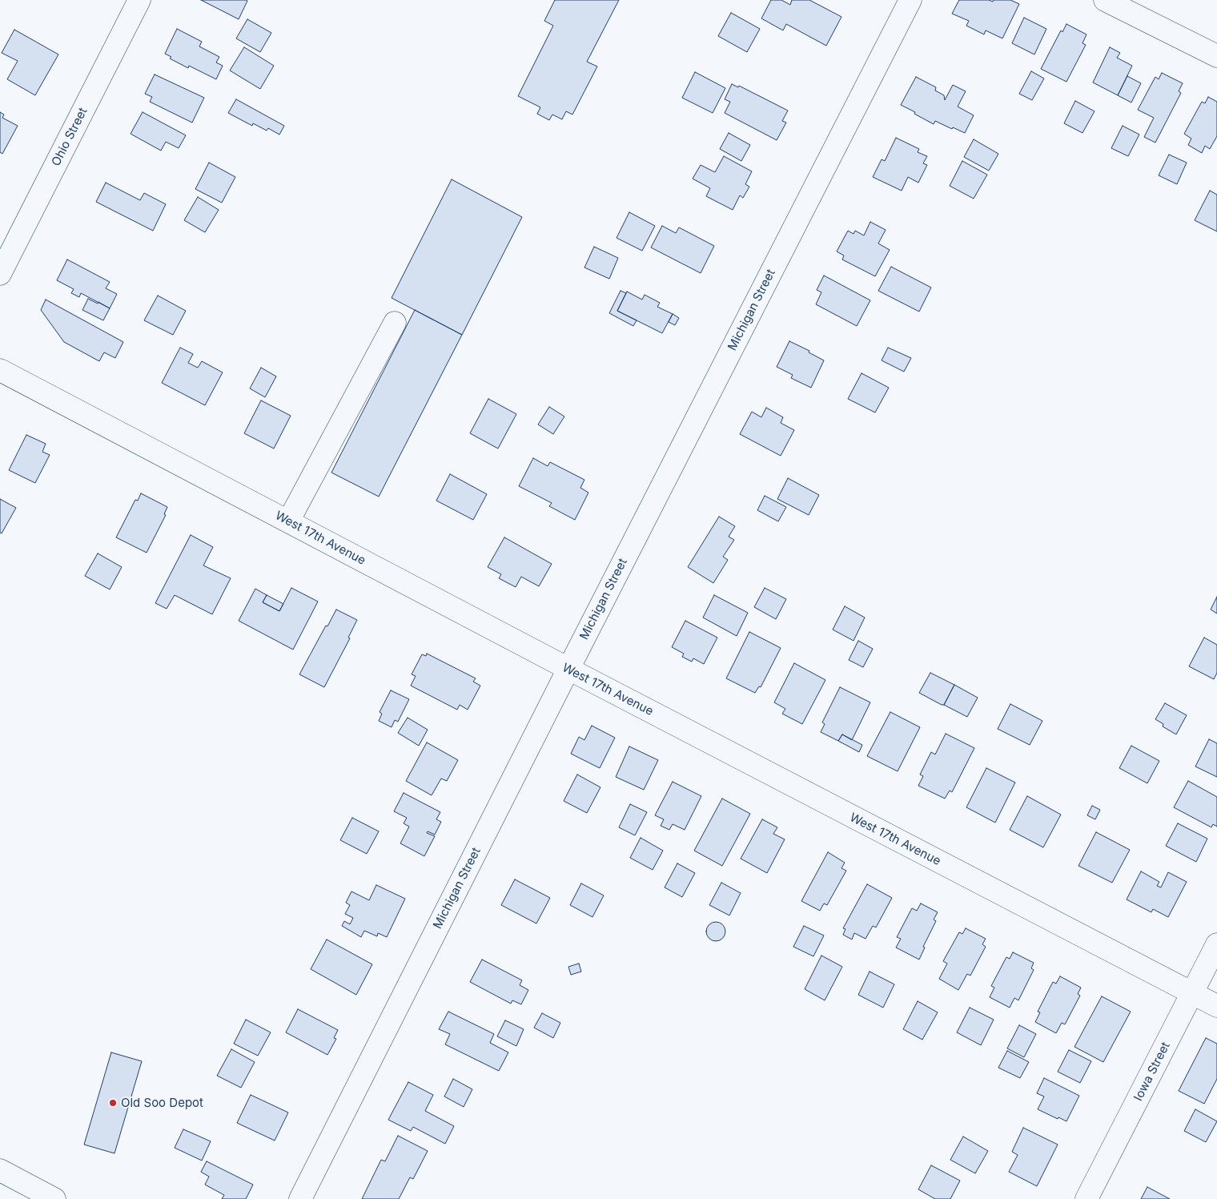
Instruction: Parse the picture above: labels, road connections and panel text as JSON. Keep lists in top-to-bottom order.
{
  "streets": {
    "street": [
      "Ohio Street",
      "Michigan Street",
      "West 17th Avenue",
      "Iowa Street"
    ]
  },
  "crossings": [
    ["Michigan Street", "West 17th Avenue"],
    ["West 17th Avenue", "Iowa Street"]
  ],
  "places": ["Old Soo Depot"]
}
